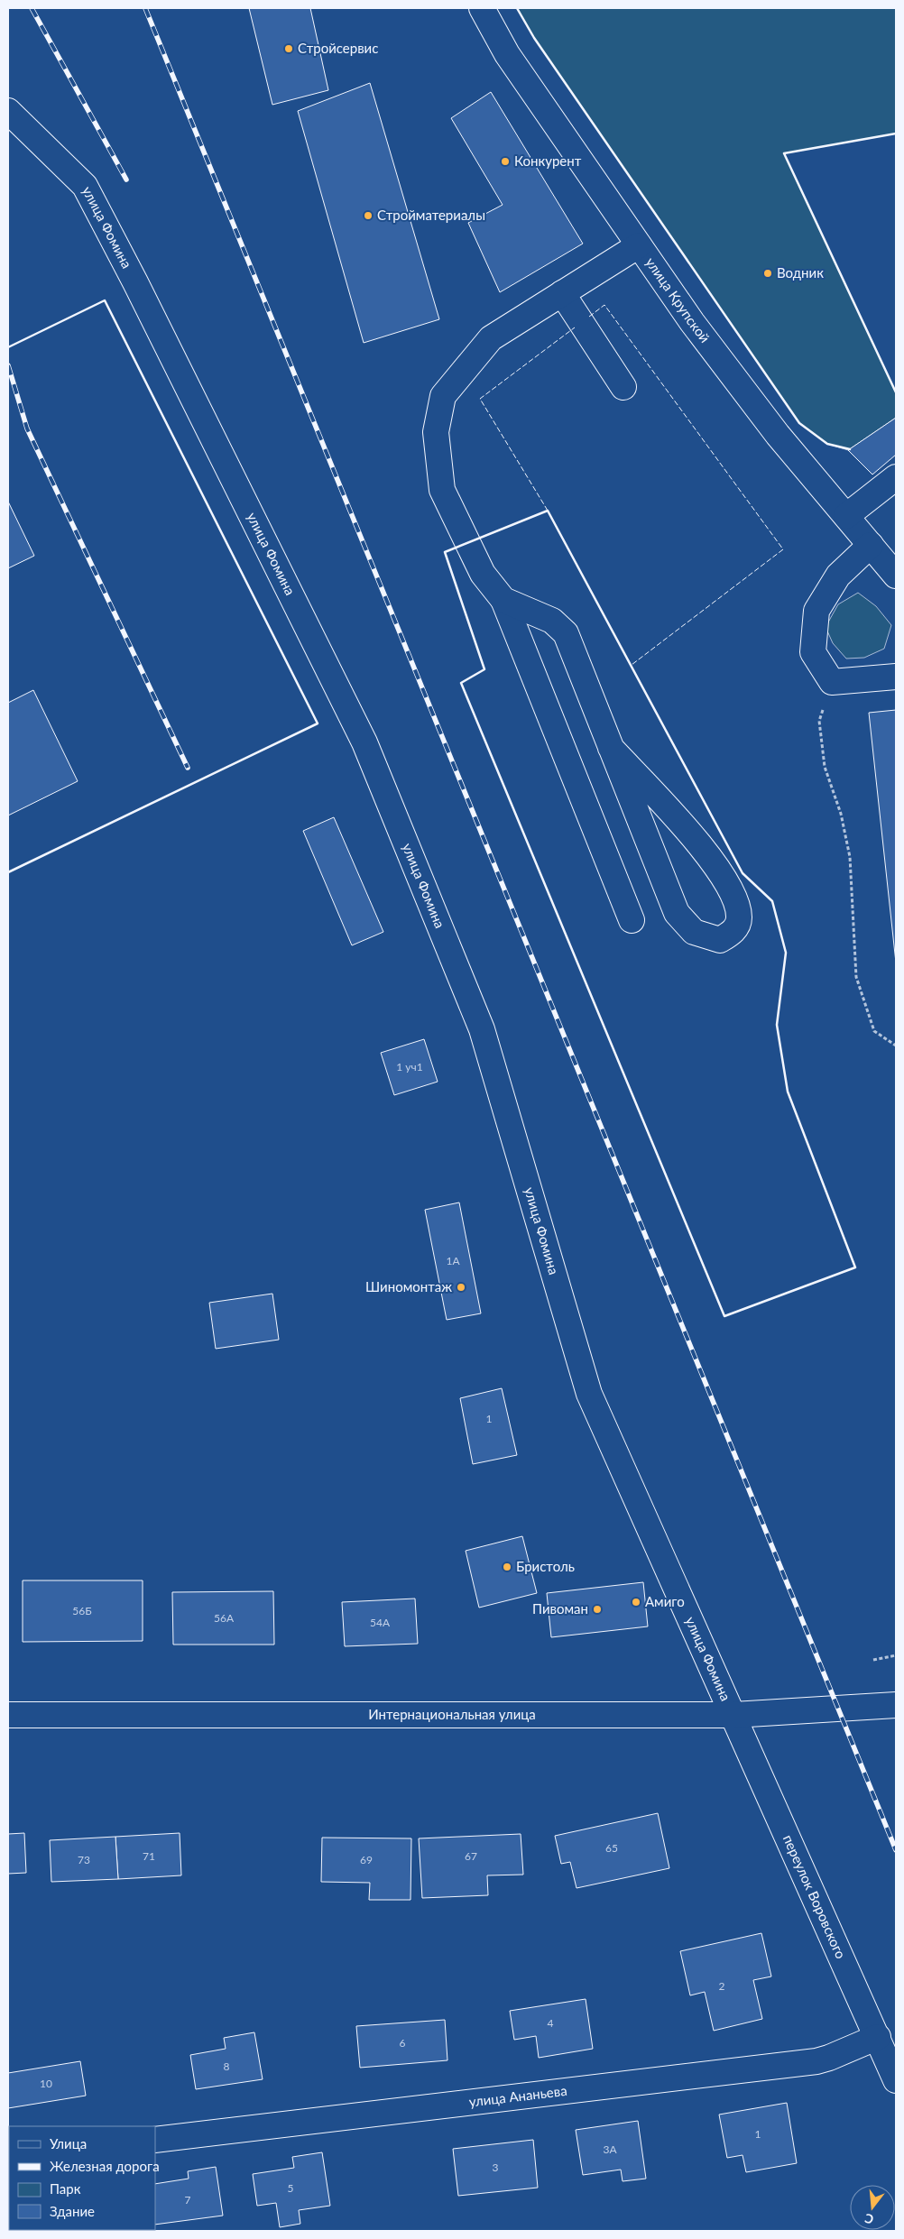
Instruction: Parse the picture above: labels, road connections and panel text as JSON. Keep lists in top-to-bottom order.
{
  "streets": {
    "street": [
      "улица Фомина",
      "улица Крупской",
      "Интернациональная улица",
      "переулок Воровского",
      "улица Ананьева"
    ]
  },
  "crossings": [
    ["улица Фомина", "Интернациональная улица"],
    ["улица Фомина", "переулок Воровского"],
    ["Интернациональная улица", "переулок Воровского"],
    ["переулок Воровского", "улица Ананьева"]
  ],
  "places": [
    "Стройсервис",
    "Конкурент",
    "Стройматериалы",
    "Водник",
    "Шиномонтаж",
    "Бристоль",
    "Амиго",
    "Пивоман"
  ],
  "house_numbers": [
    "1 уч1",
    "1А",
    "1",
    "56Б",
    "56А",
    "54А",
    "65",
    "71",
    "67",
    "73",
    "69",
    "2",
    "4",
    "6",
    "8",
    "10",
    "1",
    "3А",
    "3",
    "5",
    "7"
  ],
  "legend": [
    "Улица",
    "Железная дорога",
    "Парк",
    "Здание"
  ],
  "north": "bottom"
}
